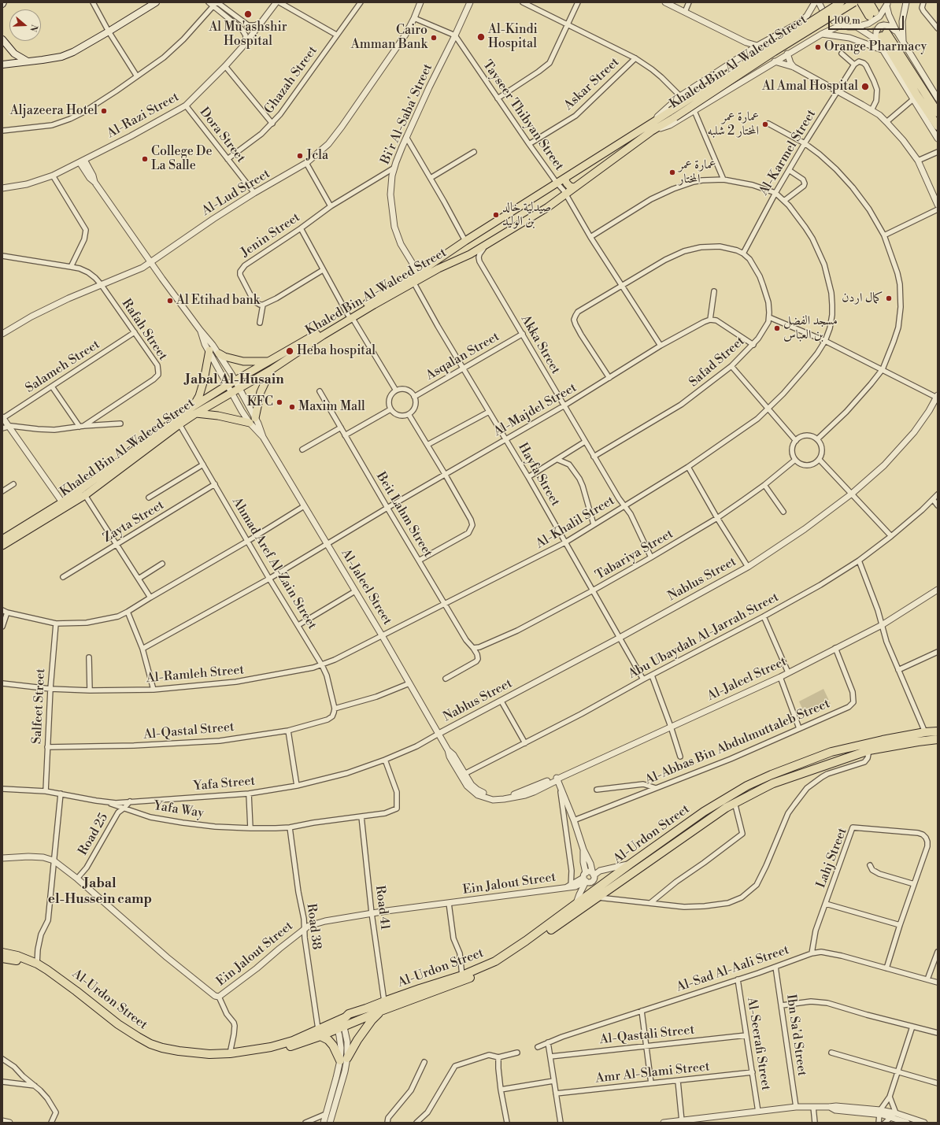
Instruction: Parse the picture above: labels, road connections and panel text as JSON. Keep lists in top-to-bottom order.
{
  "streets": {
    "highway": ["Al-Urdon Street"],
    "main road": ["Khaled Bin Al-Waleed Street"],
    "street": [
      "Ghazah Street",
      "Askar Street",
      "Bi'r Al-Saba' Street",
      "Al-Razi Street",
      "Tayseer Thibyan Street",
      "Dora Street",
      "Al-Karmel Street",
      "Al-Lud Street",
      "Jenin Street",
      "Rafah Street",
      "Akka Street",
      "Asqalan Street",
      "Safad Street",
      "Salameh Street",
      "Al-Majdel Street",
      "Hayfa Street",
      "Beit Lahm Street",
      "Zayta Street",
      "Al-Khalil Street",
      "Tabariya Street",
      "Ahmad Aref Al-Zain Street",
      "Nablus Street",
      "Al-Jaleel Street",
      "Abu Ubaydah Al-Jarrah Street",
      "Al-Ramleh Street",
      "Salfeet Street",
      "Al-Qastal Street",
      "Al-Abbas Bin Abdulmuttaleb Street",
      "Yafa Street",
      "Yafa Way",
      "Road 25",
      "Lahj Street",
      "Ein Jalout Street",
      "Road 41",
      "Road 38",
      "Al-Sad Al-Aali Street",
      "Al-Qastali Street",
      "Ibn Sa'd Street",
      "Al-Seerafi Street",
      "Amr Al-Slami Street"
    ]
  },
  "crossings": [
    ["Khaled Bin Al-Waleed Street", "Bi'r Al-Saba' Street"],
    ["Khaled Bin Al-Waleed Street", "Tayseer Thibyan Street"],
    ["Khaled Bin Al-Waleed Street", "Akka Street"],
    ["Khaled Bin Al-Waleed Street", "Hayfa Street"],
    ["Khaled Bin Al-Waleed Street", "Ahmad Aref Al-Zain Street"],
    ["Khaled Bin Al-Waleed Street", "Al-Jaleel Street"],
    ["Ghazah Street", "Dora Street"],
    ["Askar Street", "Tayseer Thibyan Street"],
    ["Bi'r Al-Saba' Street", "Tayseer Thibyan Street"],
    ["Bi'r Al-Saba' Street", "Jenin Street"],
    ["Al-Razi Street", "Dora Street"],
    ["Tayseer Thibyan Street", "Safad Street"],
    ["Tayseer Thibyan Street", "Al-Majdel Street"],
    ["Dora Street", "Al-Lud Street"],
    ["Al-Karmel Street", "Safad Street"],
    ["Al-Karmel Street", "Al-Khalil Street"],
    ["Al-Lud Street", "Rafah Street"],
    ["Rafah Street", "Salameh Street"],
    ["Akka Street", "Asqalan Street"],
    ["Akka Street", "Safad Street"],
    ["Akka Street", "Al-Majdel Street"],
    ["Akka Street", "Al-Khalil Street"],
    ["Akka Street", "Tabariya Street"],
    ["Asqalan Street", "Hayfa Street"],
    ["Safad Street", "Al-Majdel Street"],
    ["Al-Majdel Street", "Hayfa Street"],
    ["Al-Majdel Street", "Beit Lahm Street"],
    ["Al-Majdel Street", "Ahmad Aref Al-Zain Street"],
    ["Al-Majdel Street", "Al-Jaleel Street"],
    ["Hayfa Street", "Al-Khalil Street"],
    ["Hayfa Street", "Tabariya Street"],
    ["Hayfa Street", "Nablus Street"],
    ["Hayfa Street", "Abu Ubaydah Al-Jarrah Street"],
    ["Beit Lahm Street", "Al-Khalil Street"],
    ["Beit Lahm Street", "Tabariya Street"],
    ["Zayta Street", "Ahmad Aref Al-Zain Street"],
    ["Al-Khalil Street", "Al-Jaleel Street"],
    ["Al-Khalil Street", "Al-Ramleh Street"],
    ["Ahmad Aref Al-Zain Street", "Al-Ramleh Street"],
    ["Ahmad Aref Al-Zain Street", "Al-Qastal Street"],
    ["Nablus Street", "Al-Jaleel Street"],
    ["Nablus Street", "Yafa Street"],
    ["Al-Jaleel Street", "Abu Ubaydah Al-Jarrah Street"],
    ["Al-Jaleel Street", "Al-Ramleh Street"],
    ["Al-Jaleel Street", "Al-Abbas Bin Abdulmuttaleb Street"],
    ["Al-Jaleel Street", "Yafa Street"],
    ["Al-Ramleh Street", "Salfeet Street"],
    ["Salfeet Street", "Al-Qastal Street"],
    ["Salfeet Street", "Yafa Street"],
    ["Yafa Street", "Yafa Way"],
    ["Yafa Street", "Road 25"],
    ["Yafa Way", "Road 25"],
    ["Yafa Way", "Road 41"],
    ["Yafa Way", "Road 38"],
    ["Road 25", "Ein Jalout Street"],
    ["Al-Urdon Street", "Road 41"],
    ["Al-Urdon Street", "Road 38"],
    ["Lahj Street", "Al-Sad Al-Aali Street"],
    ["Ein Jalout Street", "Road 41"],
    ["Ein Jalout Street", "Road 38"],
    ["Al-Sad Al-Aali Street", "Ibn Sa'd Street"],
    ["Al-Sad Al-Aali Street", "Al-Seerafi Street"],
    ["Al-Qastali Street", "Al-Seerafi Street"],
    ["Al-Seerafi Street", "Amr Al-Slami Street"]
  ],
  "districts": ["Jabal Al-Husain", "Jabal el-Hussein camp"],
  "places": [
    "Al Mu'ashshir Hospital",
    "Al-Kindi Hospital",
    "Cairo Amman Bank",
    "Orange Pharmacy",
    "Al Amal Hospital",
    "Aljazeera Hotel",
    "عمارة عمر المختار 2 شلبه",
    "Jcla",
    "College De La Salle",
    "عمارة عمر المختار",
    "صيدلية خالد بن الوليد",
    "كمال اردن",
    "Al Etihad bank",
    "مسجد الفضل بن العباس",
    "Heba hospital",
    "KFC",
    "Maxim Mall"
  ],
  "scale_bar": "100 m",
  "north": "right"
}
